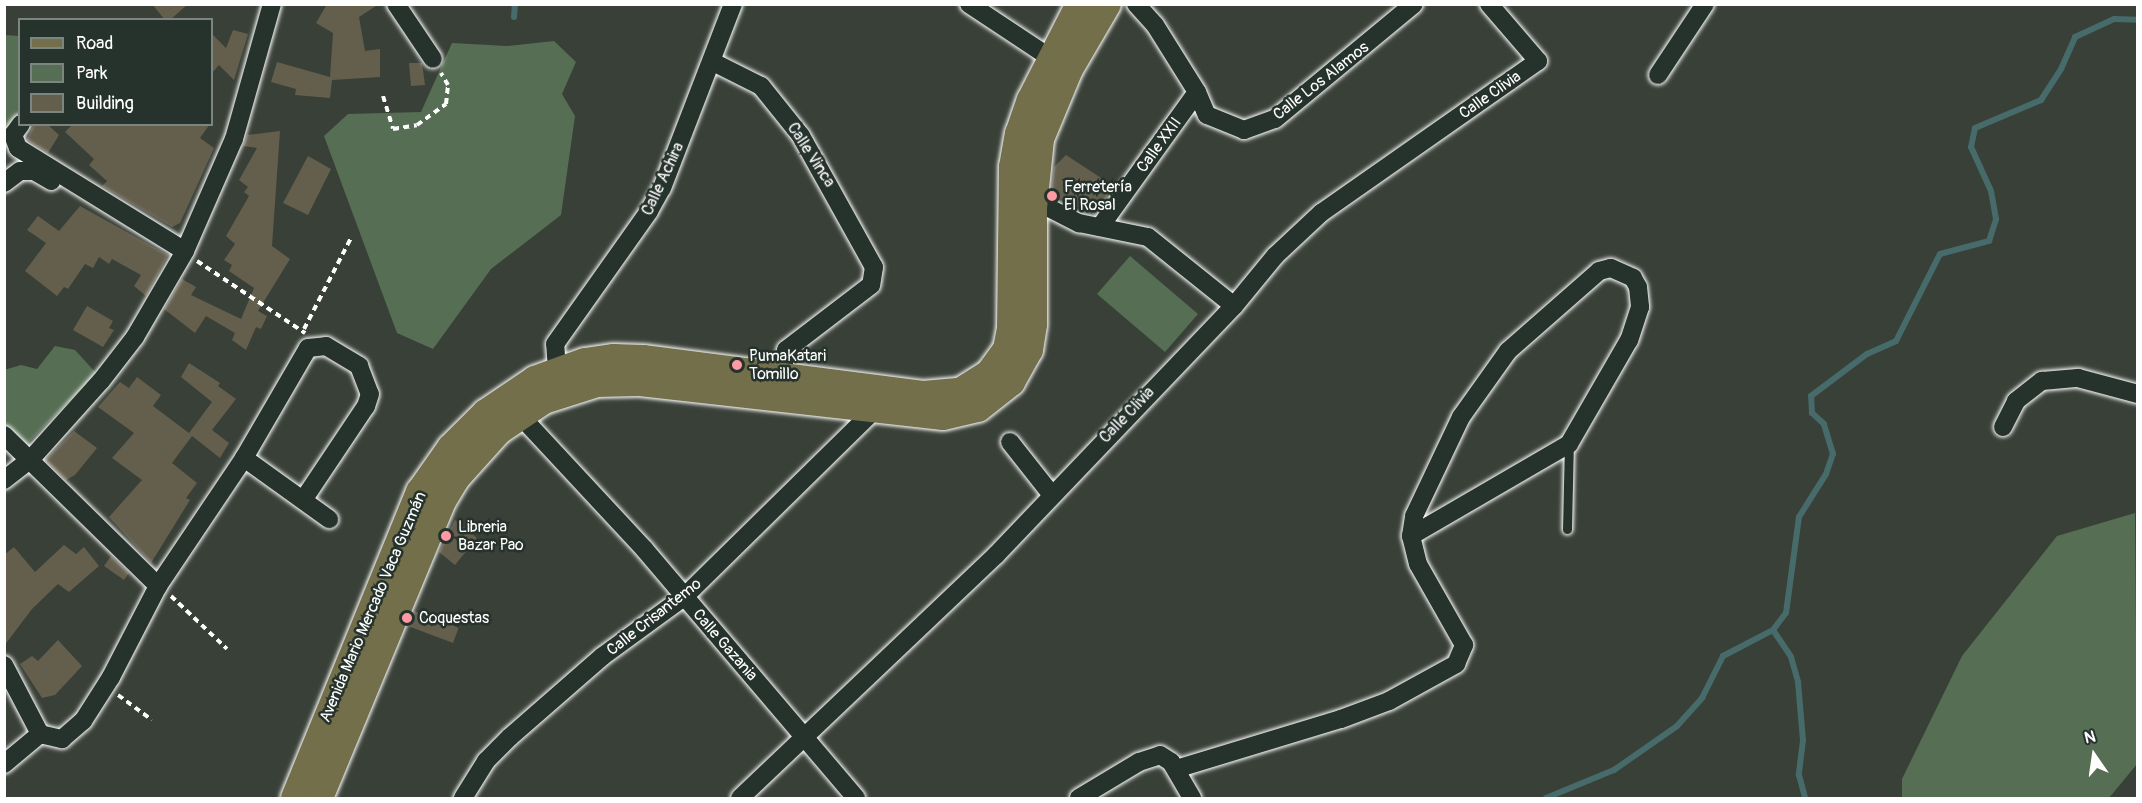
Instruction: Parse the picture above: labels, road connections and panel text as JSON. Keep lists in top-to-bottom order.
{
  "streets": {
    "main road": ["Avenida Mario Mercado Vaca Guzmán"],
    "street": [
      "Calle Los Alamos",
      "Calle Clivia",
      "Calle XXII",
      "Calle Vinca",
      "Calle Achira",
      "Calle Crisantemo",
      "Calle Gazania"
    ]
  },
  "crossings": [
    ["Calle Los Alamos", "Calle XXII"],
    ["Calle Clivia", "Calle Gazania"],
    ["Calle Vinca", "Calle Achira"],
    ["Calle Vinca", "Avenida Mario Mercado Vaca Guzmán"],
    ["Calle Achira", "Avenida Mario Mercado Vaca Guzmán"],
    ["Avenida Mario Mercado Vaca Guzmán", "Calle Crisantemo"],
    ["Avenida Mario Mercado Vaca Guzmán", "Calle Gazania"],
    ["Calle Crisantemo", "Calle Gazania"]
  ],
  "places": [
    "Ferretería El Rosal",
    "PumaKatari Tomillo",
    "Libreria Bazar Pao",
    "Coquestas"
  ],
  "legend": ["Road", "Park", "Building"],
  "north": "top"
}
